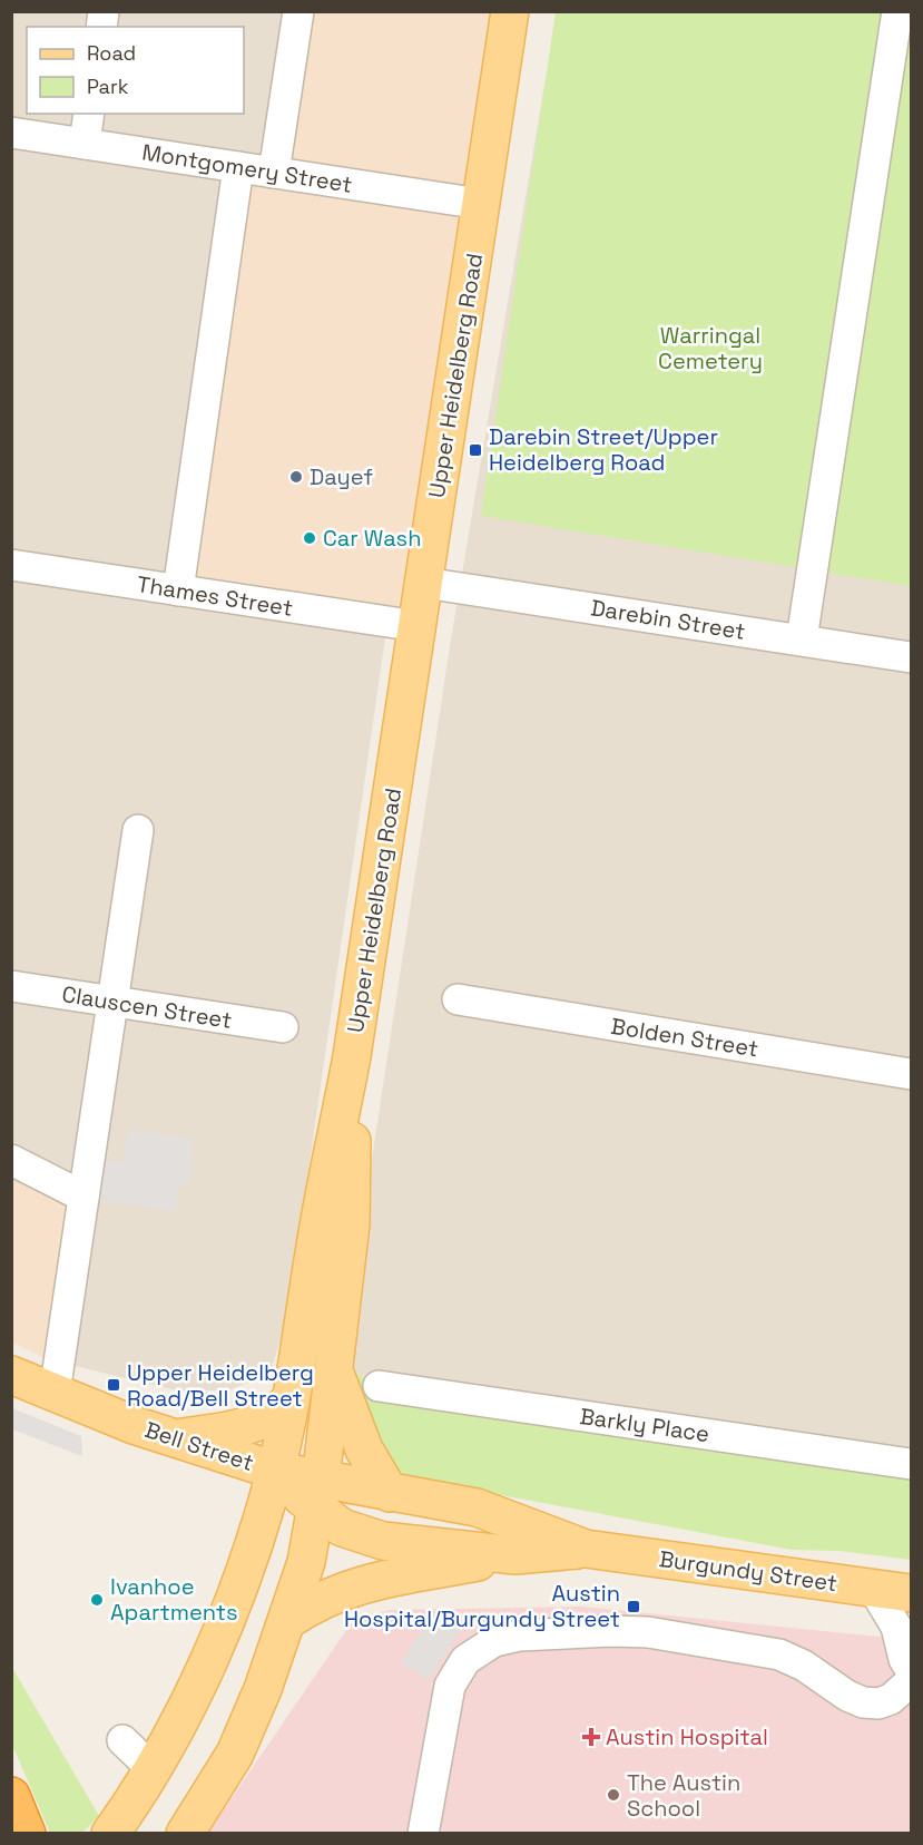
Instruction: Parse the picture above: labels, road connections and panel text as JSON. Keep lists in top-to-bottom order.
{
  "streets": {
    "main road": ["Upper Heidelberg Road", "Bell Street", "Burgundy Street"],
    "street": [
      "Montgomery Street",
      "Thames Street",
      "Darebin Street",
      "Clauscen Street",
      "Bolden Street",
      "Barkly Place"
    ]
  },
  "crossings": [
    ["Montgomery Street", "Upper Heidelberg Road"],
    ["Upper Heidelberg Road", "Thames Street"],
    ["Upper Heidelberg Road", "Darebin Street"],
    ["Upper Heidelberg Road", "Bell Street"],
    ["Upper Heidelberg Road", "Burgundy Street"],
    ["Bell Street", "Burgundy Street"]
  ],
  "parks": ["Warringal Cemetery"],
  "places": {
    "transit": ["Darebin Street/Upper Heidelberg Road", "Upper Heidelberg Road/Bell Street", "Austin Hospital/Burgundy Street"],
    "other": [
      "Dayef",
      "Car Wash",
      "Ivanhoe Apartments",
      "The Austin School"
    ],
    "health": ["Austin Hospital"]
  },
  "legend": ["Road", "Park"]
}
